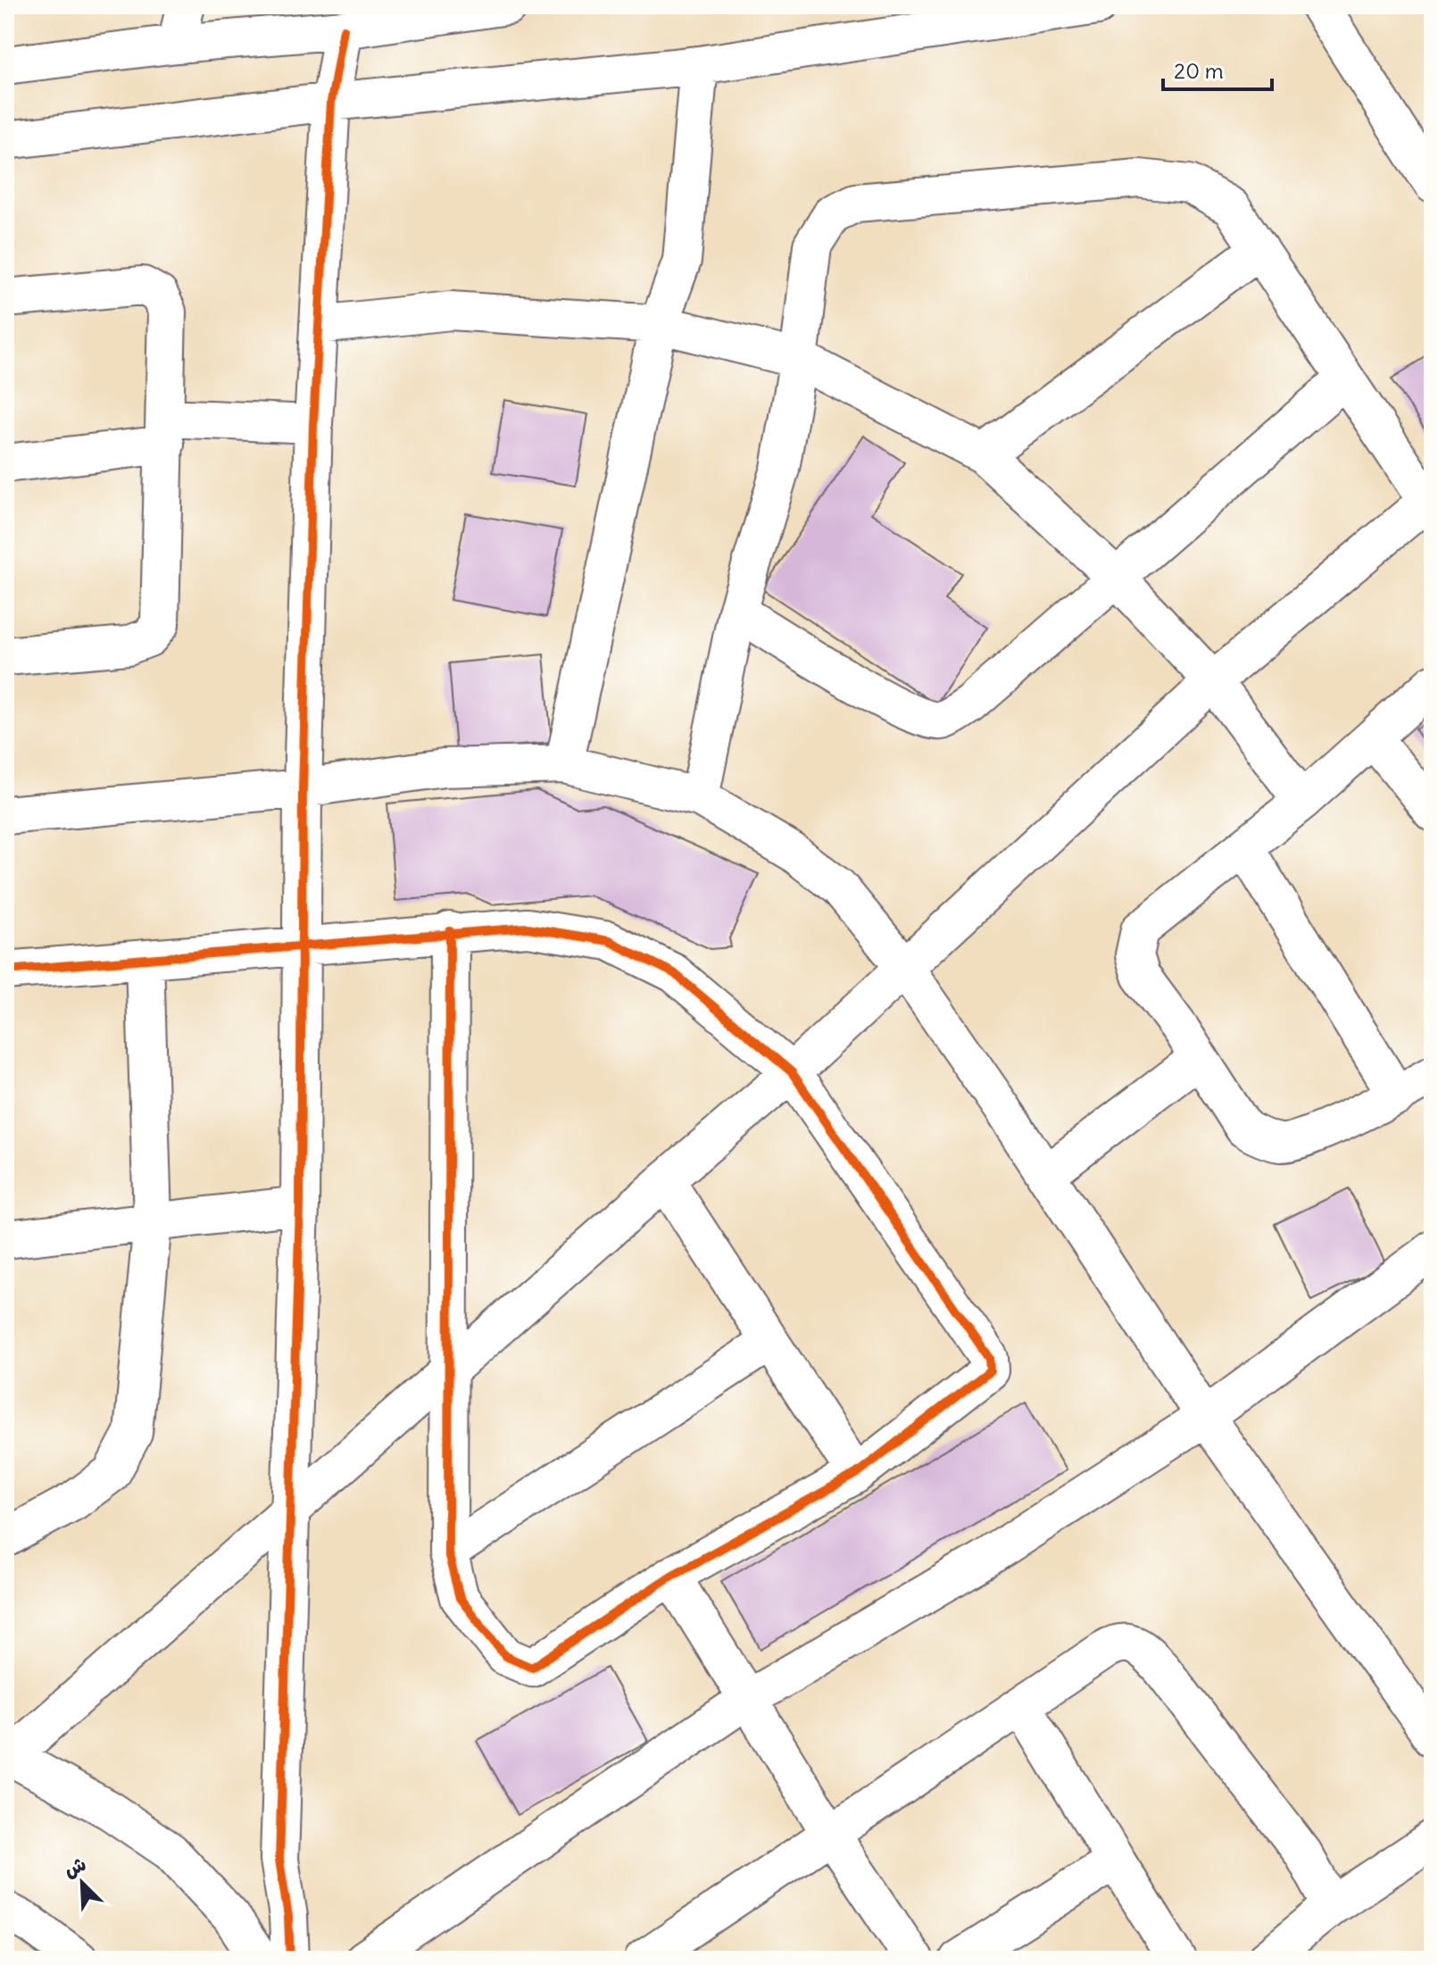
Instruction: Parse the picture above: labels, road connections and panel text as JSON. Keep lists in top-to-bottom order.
{
  "scale_bar": "20 m",
  "north": "top left"
}
